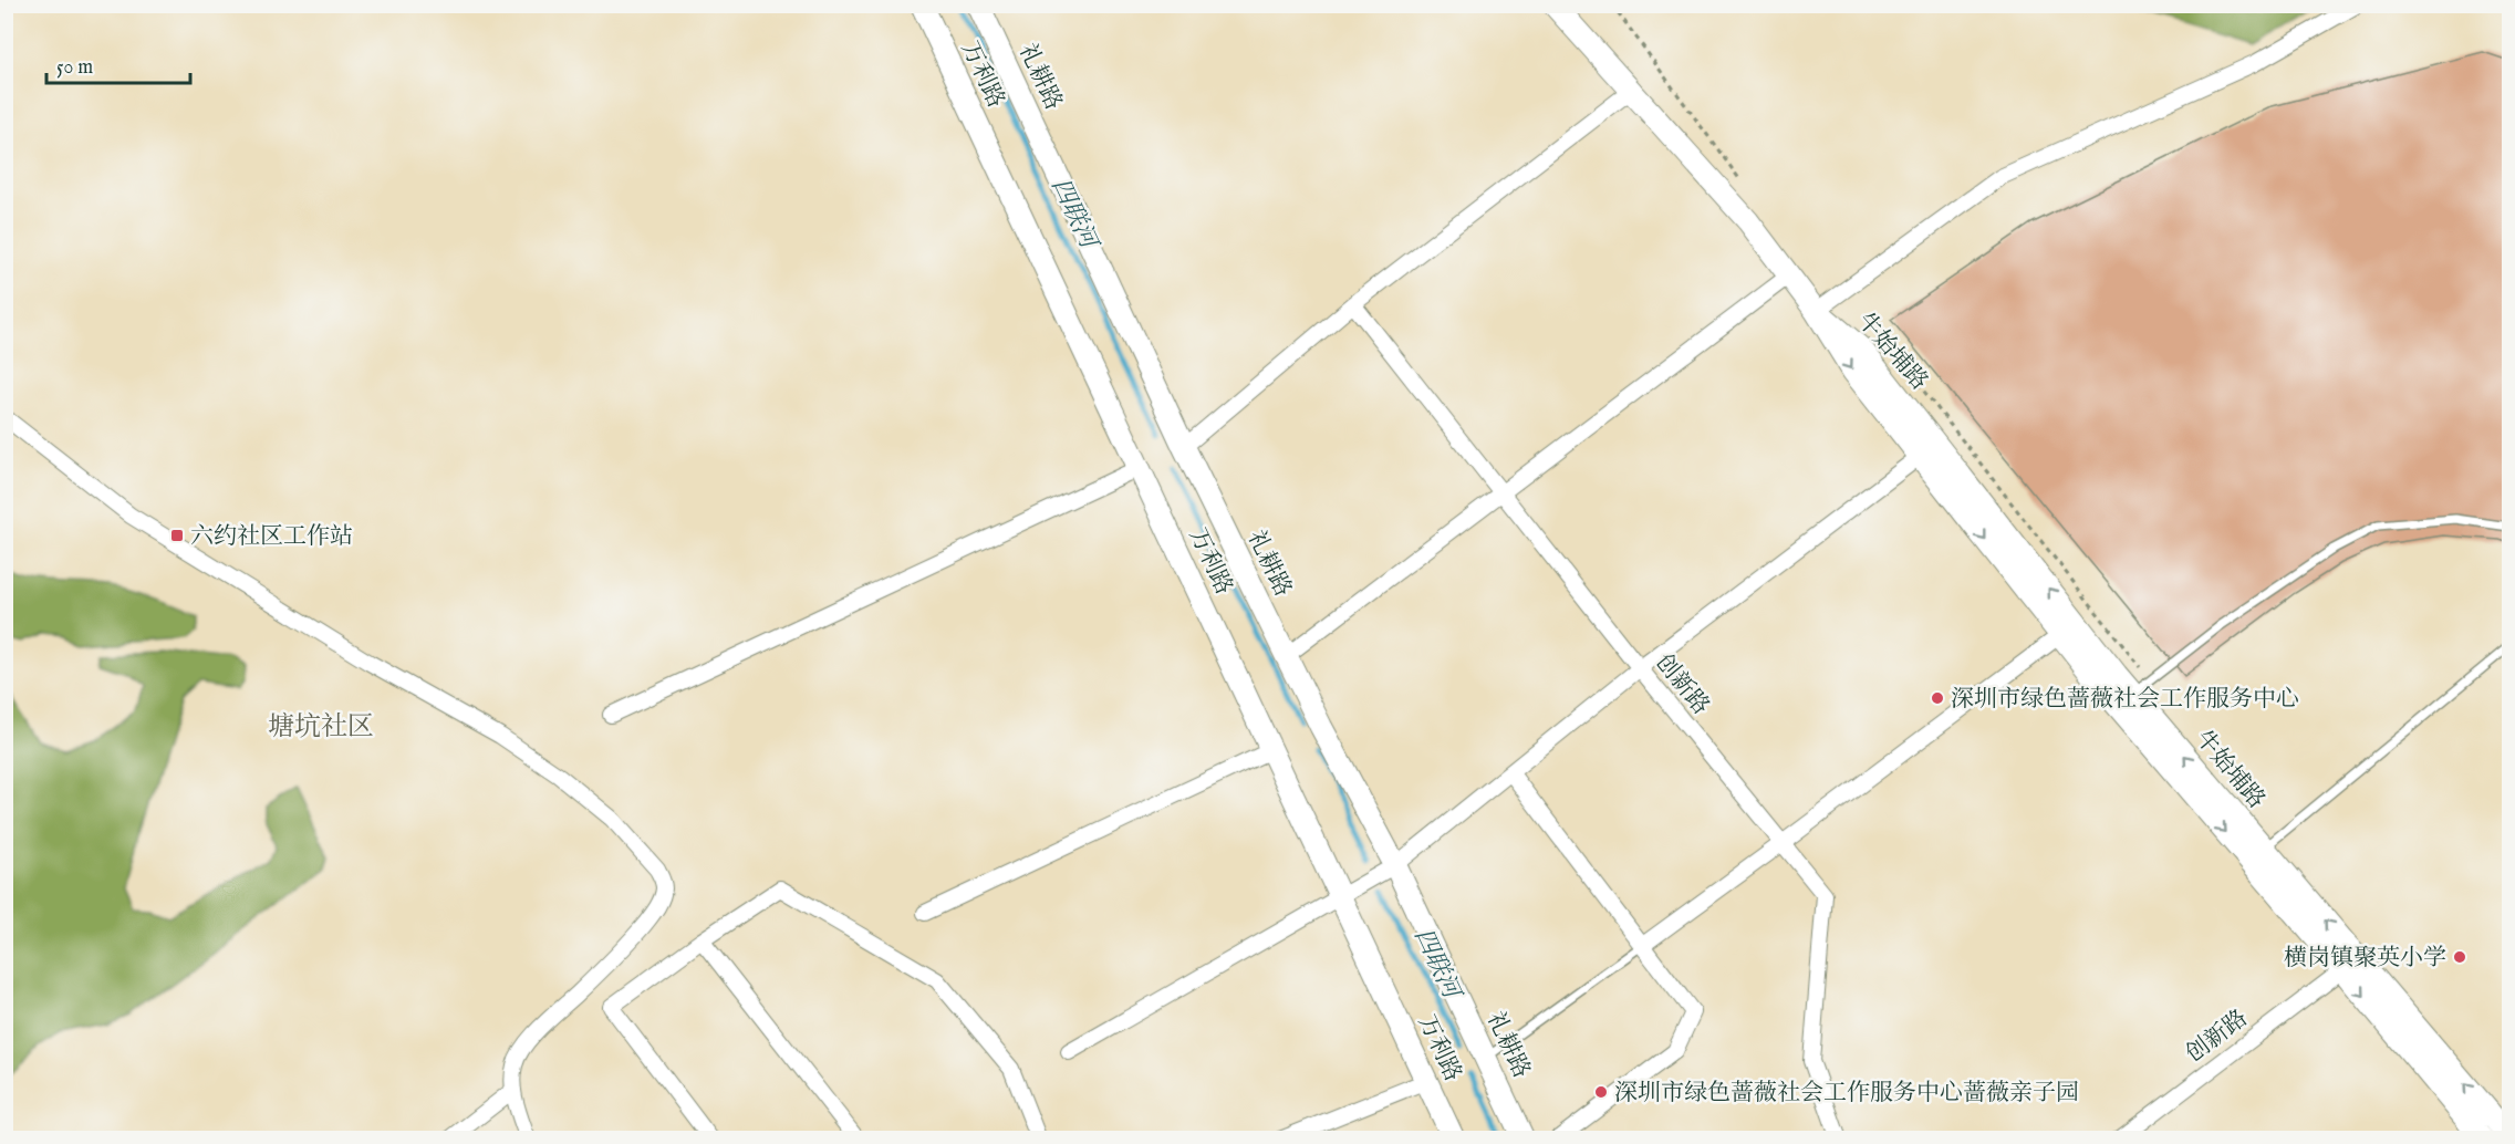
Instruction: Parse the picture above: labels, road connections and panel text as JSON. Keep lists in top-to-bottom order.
{
  "streets": {
    "street": [
      "万利路",
      "礼耕路",
      "牛始埔路",
      "创新路"
    ]
  },
  "crossings": [
    ["牛始埔路", "创新路"]
  ],
  "districts": ["塘坑社区"],
  "water": ["四联河"],
  "places": {
    "transit": ["六约社区工作站"],
    "other": ["深圳市绿色蔷薇社会工作服务中心", "横岗镇聚英小学", "深圳市绿色蔷薇社会工作服务中心蔷薇亲子园"]
  },
  "scale_bar": "50 m"
}
